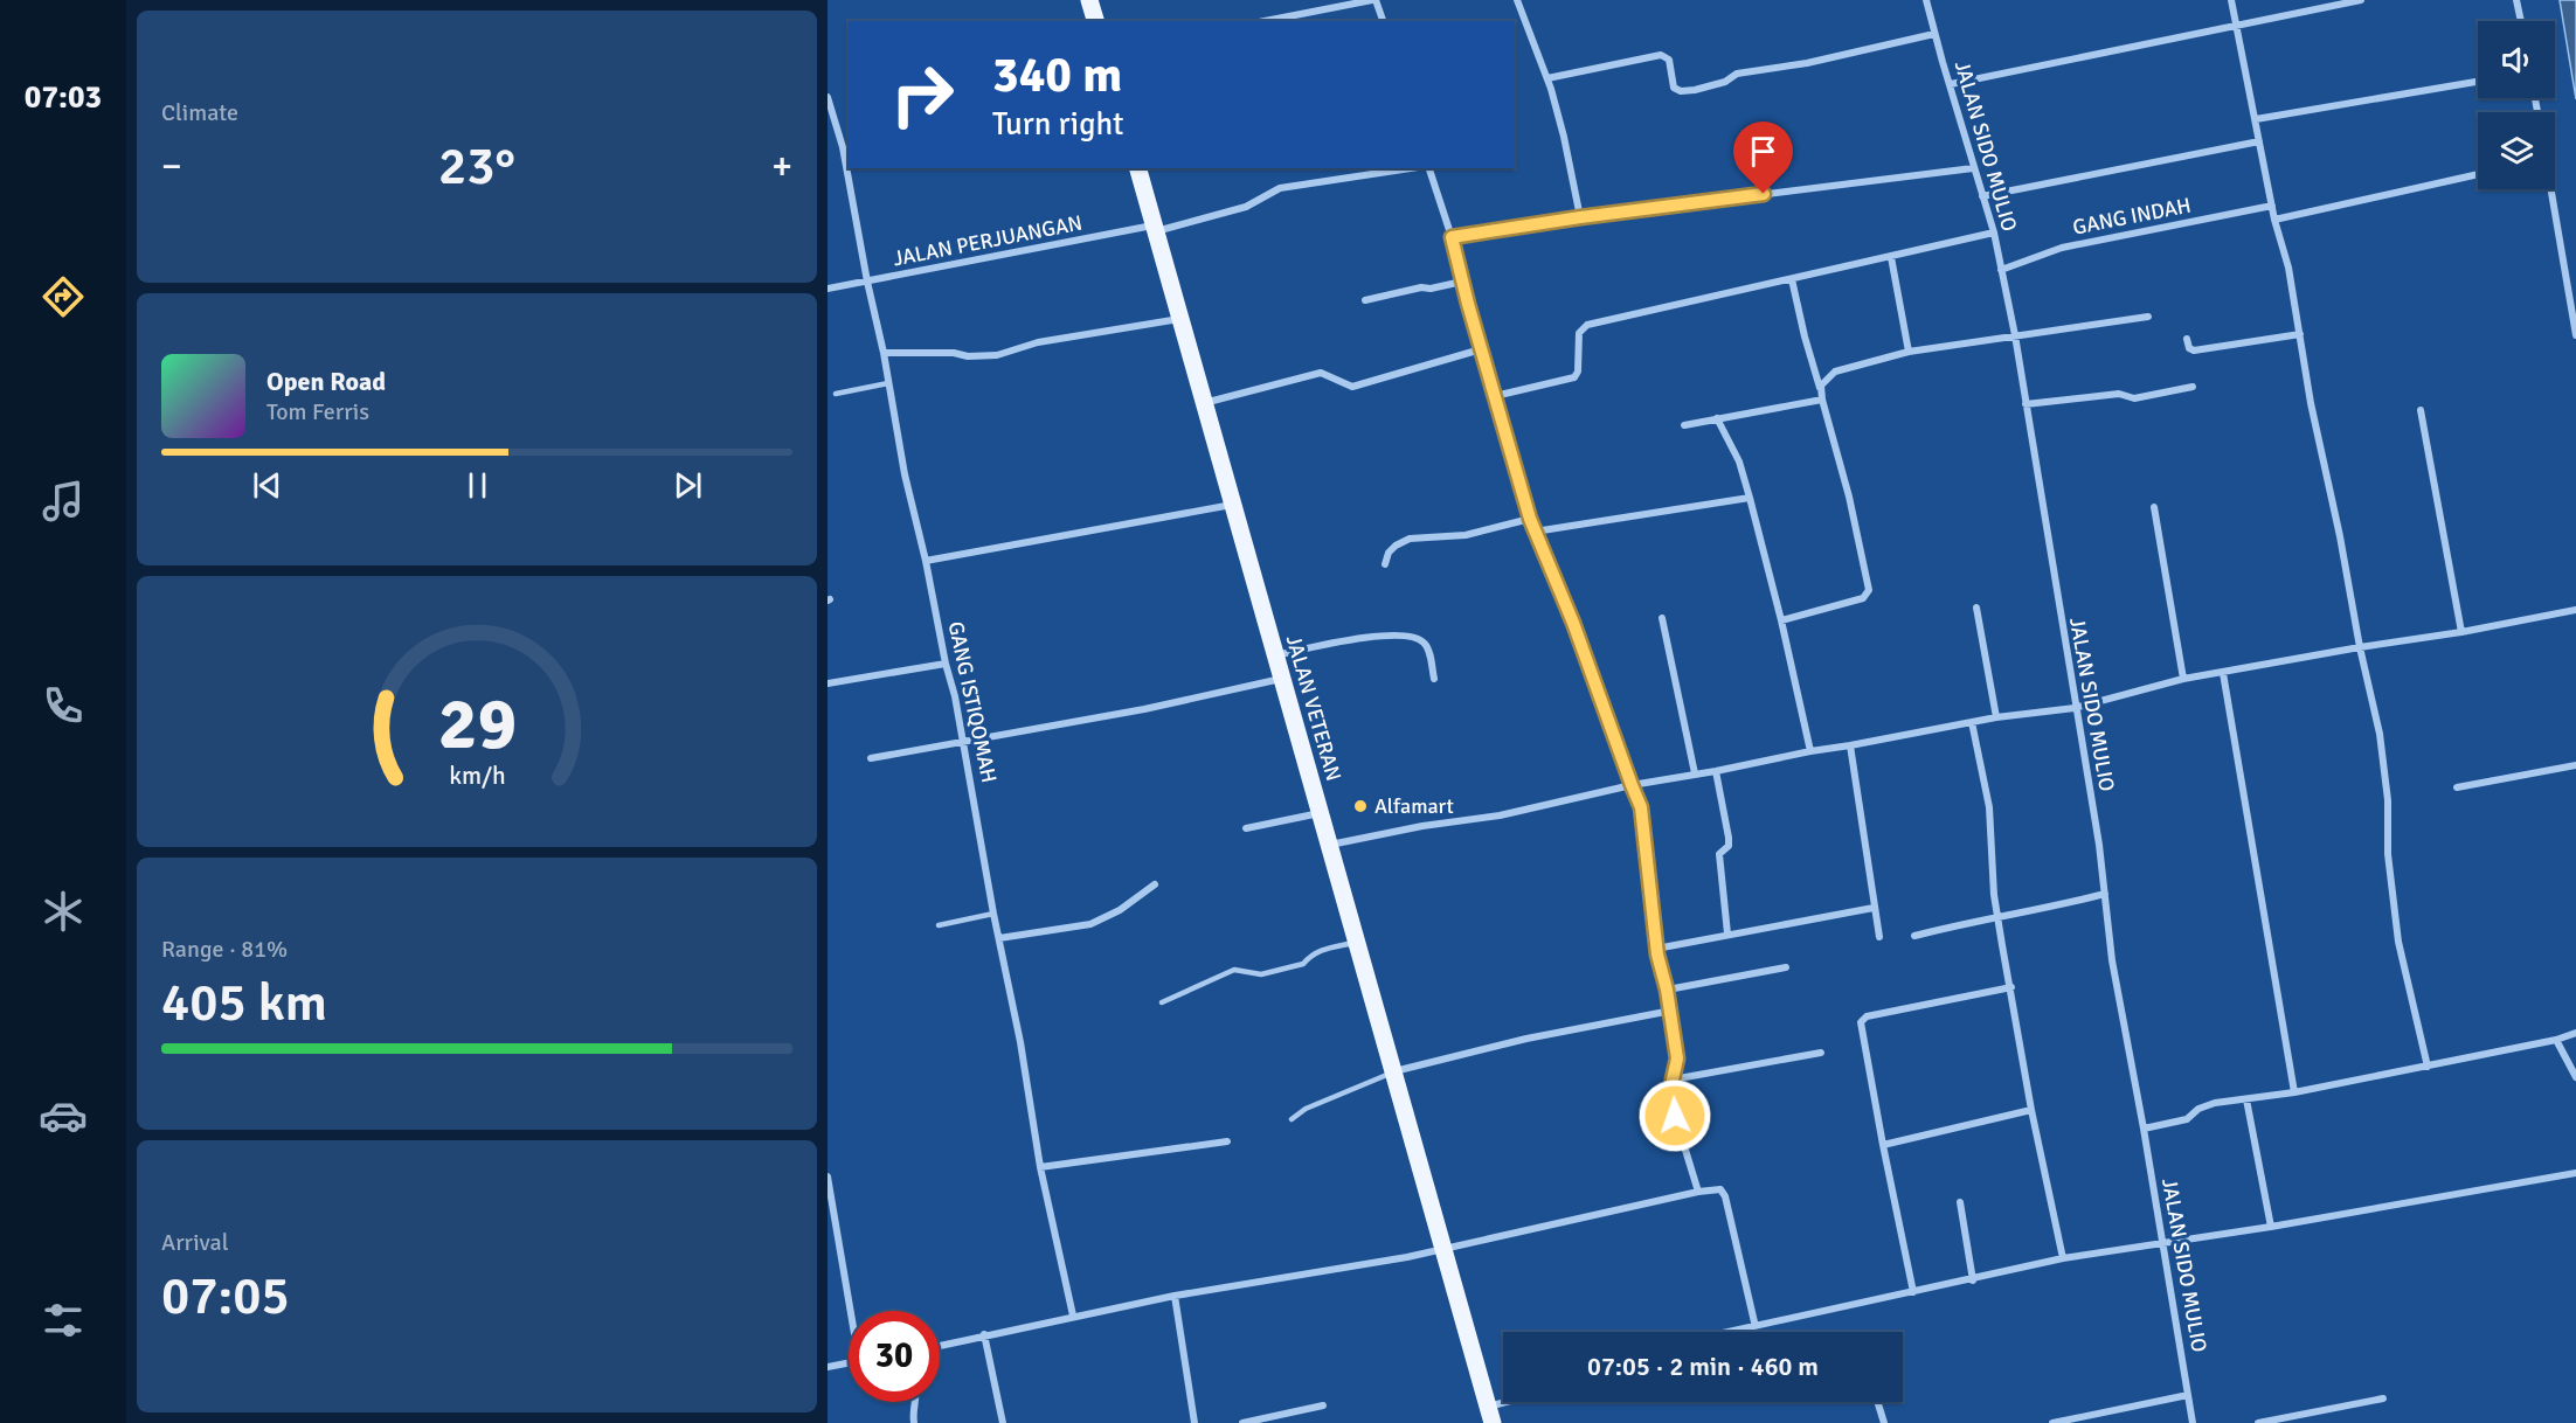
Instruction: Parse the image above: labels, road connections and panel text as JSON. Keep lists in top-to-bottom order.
{
  "streets": {
    "main road": ["JALAN VETERAN"],
    "street": [
      "JALAN SIDO MULIO",
      "GANG INDAH",
      "JALAN PERJUANGAN",
      "GANG ISTIQOMAH"
    ]
  },
  "crossings": [
    ["JALAN SIDO MULIO", "GANG INDAH"],
    ["JALAN PERJUANGAN", "GANG ISTIQOMAH"],
    ["JALAN PERJUANGAN", "JALAN VETERAN"]
  ],
  "places": ["Alfamart"],
  "page": {
    "tabs": "07:03",
    "tile": [
      "Climate",
      ["Range · 81%", "405 km"],
      ["Arrival", "07:05"]
    ],
    "turn": ["340 m", "Turn right"],
    "heat": ["−", "23°", "+"],
    "song": ["Open Road", "Tom Ferris"],
    "limit": "30",
    "trip": "07:05 · 2 min · 460 m",
    "gauge": ["29", "km/h"]
  }
}
